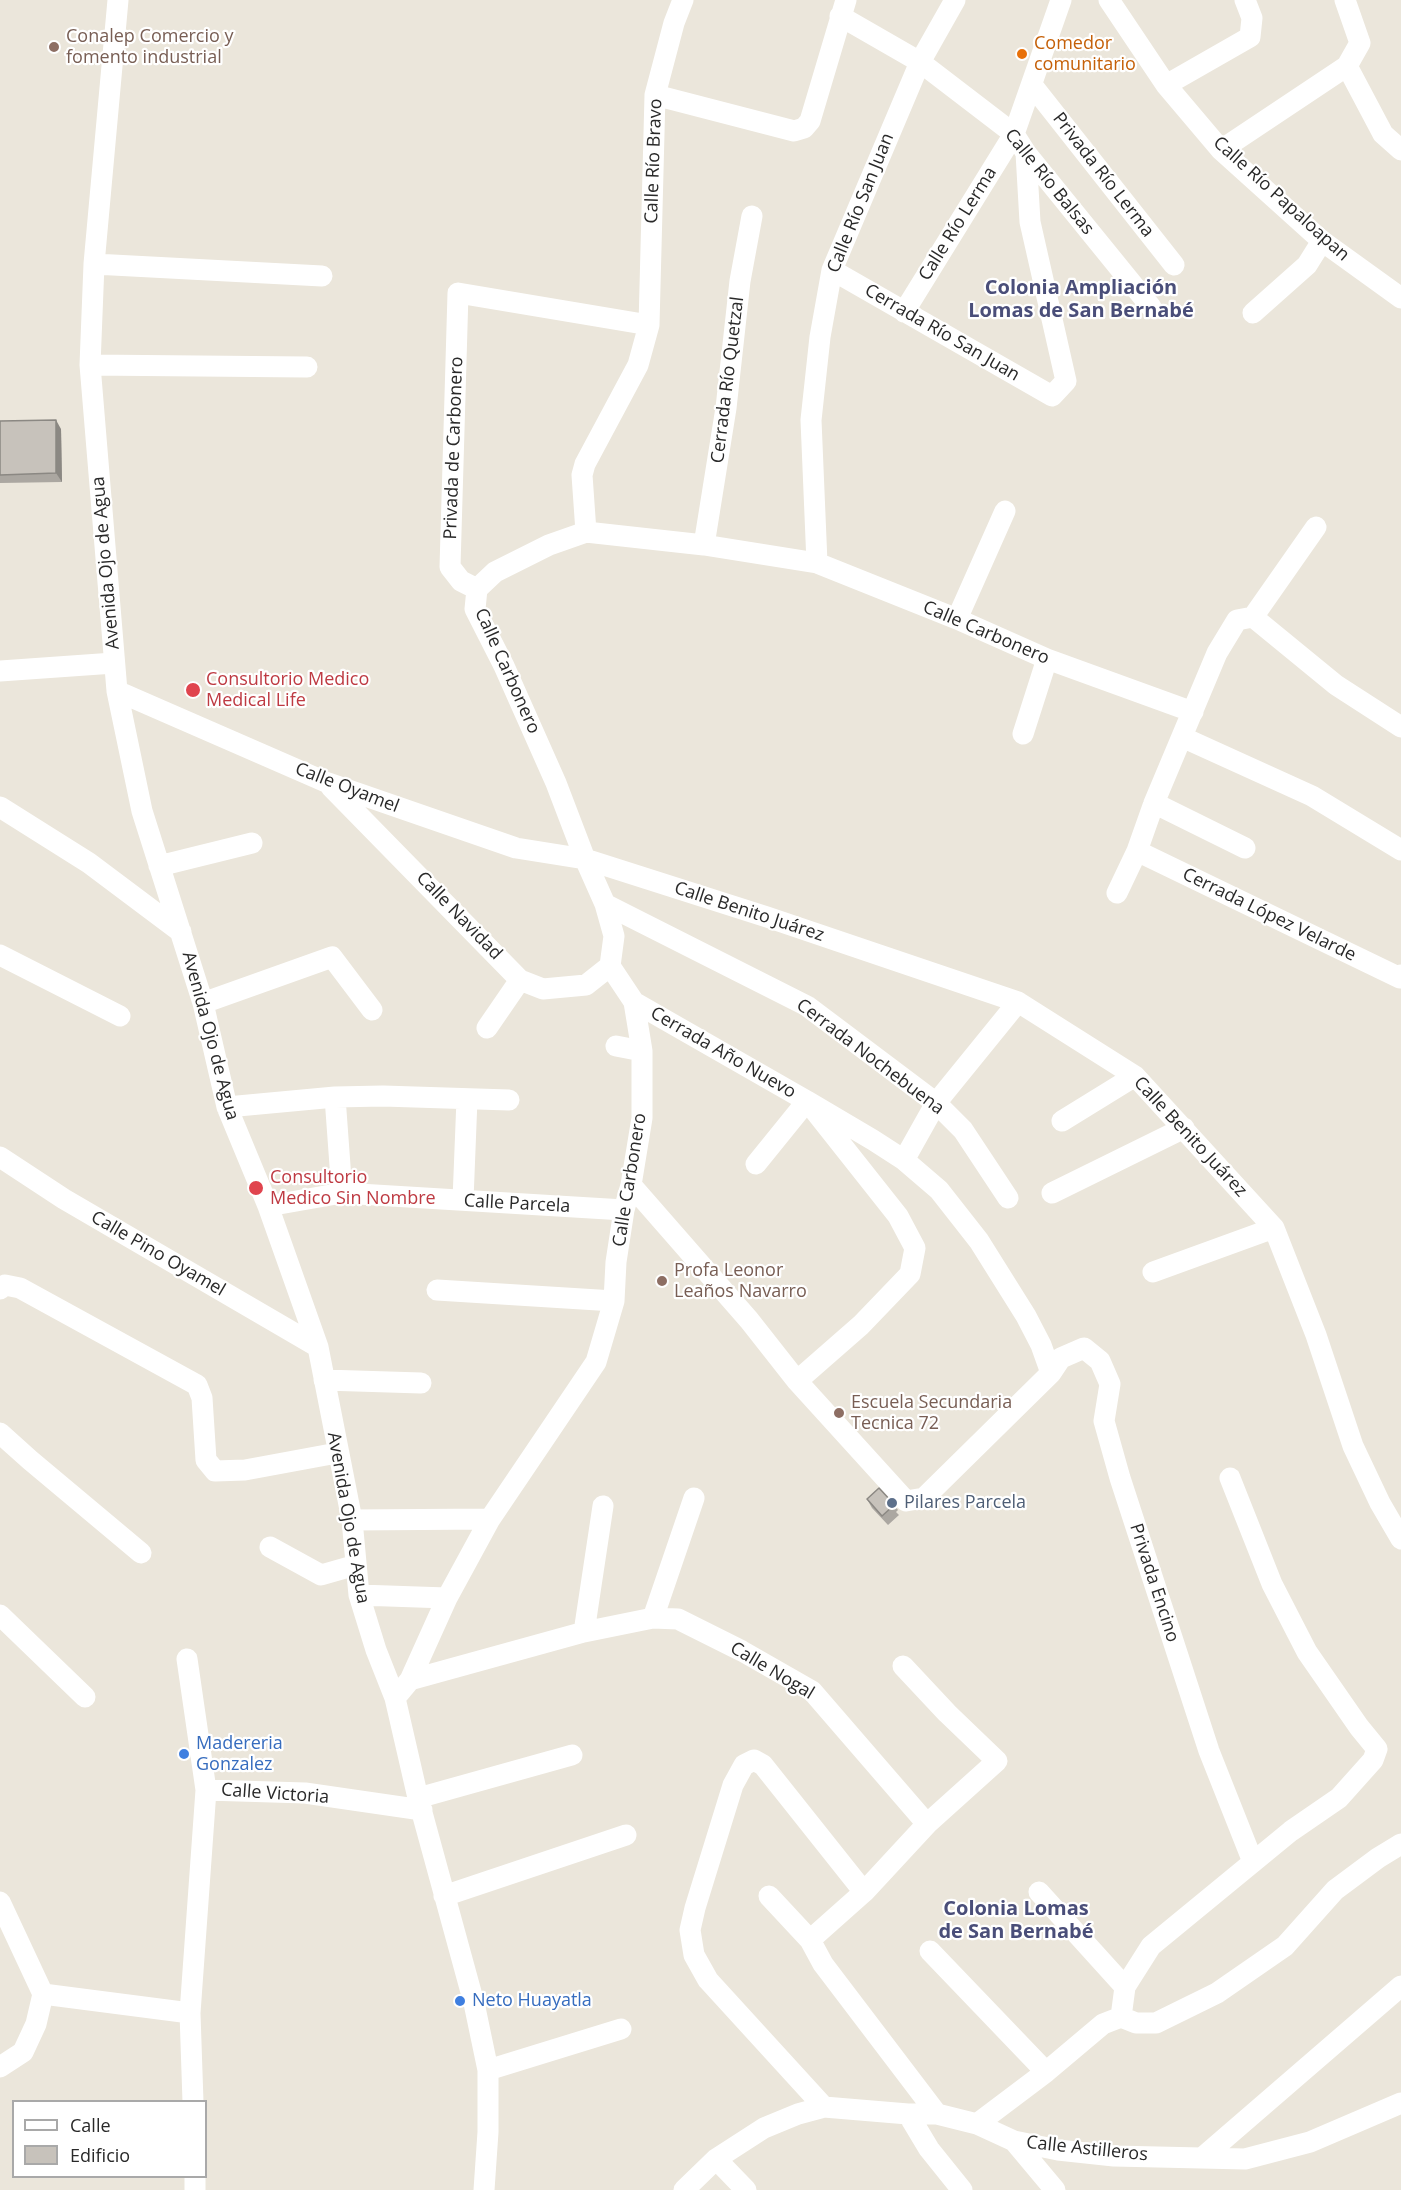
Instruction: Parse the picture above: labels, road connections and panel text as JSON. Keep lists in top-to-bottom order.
{
  "streets": {
    "street": [
      "Calle Río Bravo",
      "Privada Río Lerma",
      "Calle Río Balsas",
      "Calle Río Papaloapan",
      "Calle Río San Juan",
      "Calle Río Lerma",
      "Cerrada Río San Juan",
      "Cerrada Río Quetzal",
      "Privada de Carbonero",
      "Avenida Ojo de Agua",
      "Calle Carbonero",
      "Calle Oyamel",
      "Calle Benito Juárez",
      "Cerrada López Velarde",
      "Calle Navidad",
      "Cerrada Año Nuevo",
      "Cerrada Nochebuena",
      "Calle Parcela",
      "Calle Pino Oyamel",
      "Privada Encino",
      "Calle Nogal",
      "Calle Victoria",
      "Calle Astilleros"
    ]
  },
  "crossings": [
    ["Calle Río Bravo", "Privada de Carbonero"],
    ["Calle Río Bravo", "Calle Carbonero"],
    ["Privada Río Lerma", "Calle Río Lerma"],
    ["Calle Río Balsas", "Calle Río San Juan"],
    ["Calle Río Balsas", "Calle Río Lerma"],
    ["Calle Río Balsas", "Cerrada Río San Juan"],
    ["Calle Río San Juan", "Cerrada Río San Juan"],
    ["Calle Río San Juan", "Calle Carbonero"],
    ["Calle Río Lerma", "Cerrada Río San Juan"],
    ["Cerrada Río Quetzal", "Calle Carbonero"],
    ["Privada de Carbonero", "Calle Carbonero"],
    ["Avenida Ojo de Agua", "Calle Carbonero"],
    ["Avenida Ojo de Agua", "Calle Oyamel"],
    ["Avenida Ojo de Agua", "Calle Parcela"],
    ["Avenida Ojo de Agua", "Calle Pino Oyamel"],
    ["Avenida Ojo de Agua", "Calle Victoria"],
    ["Calle Carbonero", "Calle Oyamel"],
    ["Calle Carbonero", "Calle Benito Juárez"],
    ["Calle Carbonero", "Calle Navidad"],
    ["Calle Carbonero", "Cerrada Año Nuevo"],
    ["Calle Carbonero", "Cerrada Nochebuena"],
    ["Calle Carbonero", "Calle Parcela"],
    ["Calle Carbonero", "Calle Nogal"],
    ["Calle Oyamel", "Calle Benito Juárez"],
    ["Calle Oyamel", "Calle Navidad"]
  ],
  "districts": ["Colonia Ampliación Lomas de San Bernabé", "Colonia Lomas de San Bernabé"],
  "places": [
    "Conalep Comercio y fomento industrial",
    "Comedor comunitario",
    "Consultorio Medico Medical Life",
    "Consultorio Medico Sin Nombre",
    "Profa Leonor Leaños Navarro",
    "Escuela Secundaria Tecnica 72",
    "Pilares Parcela",
    "Madereria Gonzalez",
    "Neto Huayatla"
  ],
  "legend": ["Calle", "Edificio"]
}
